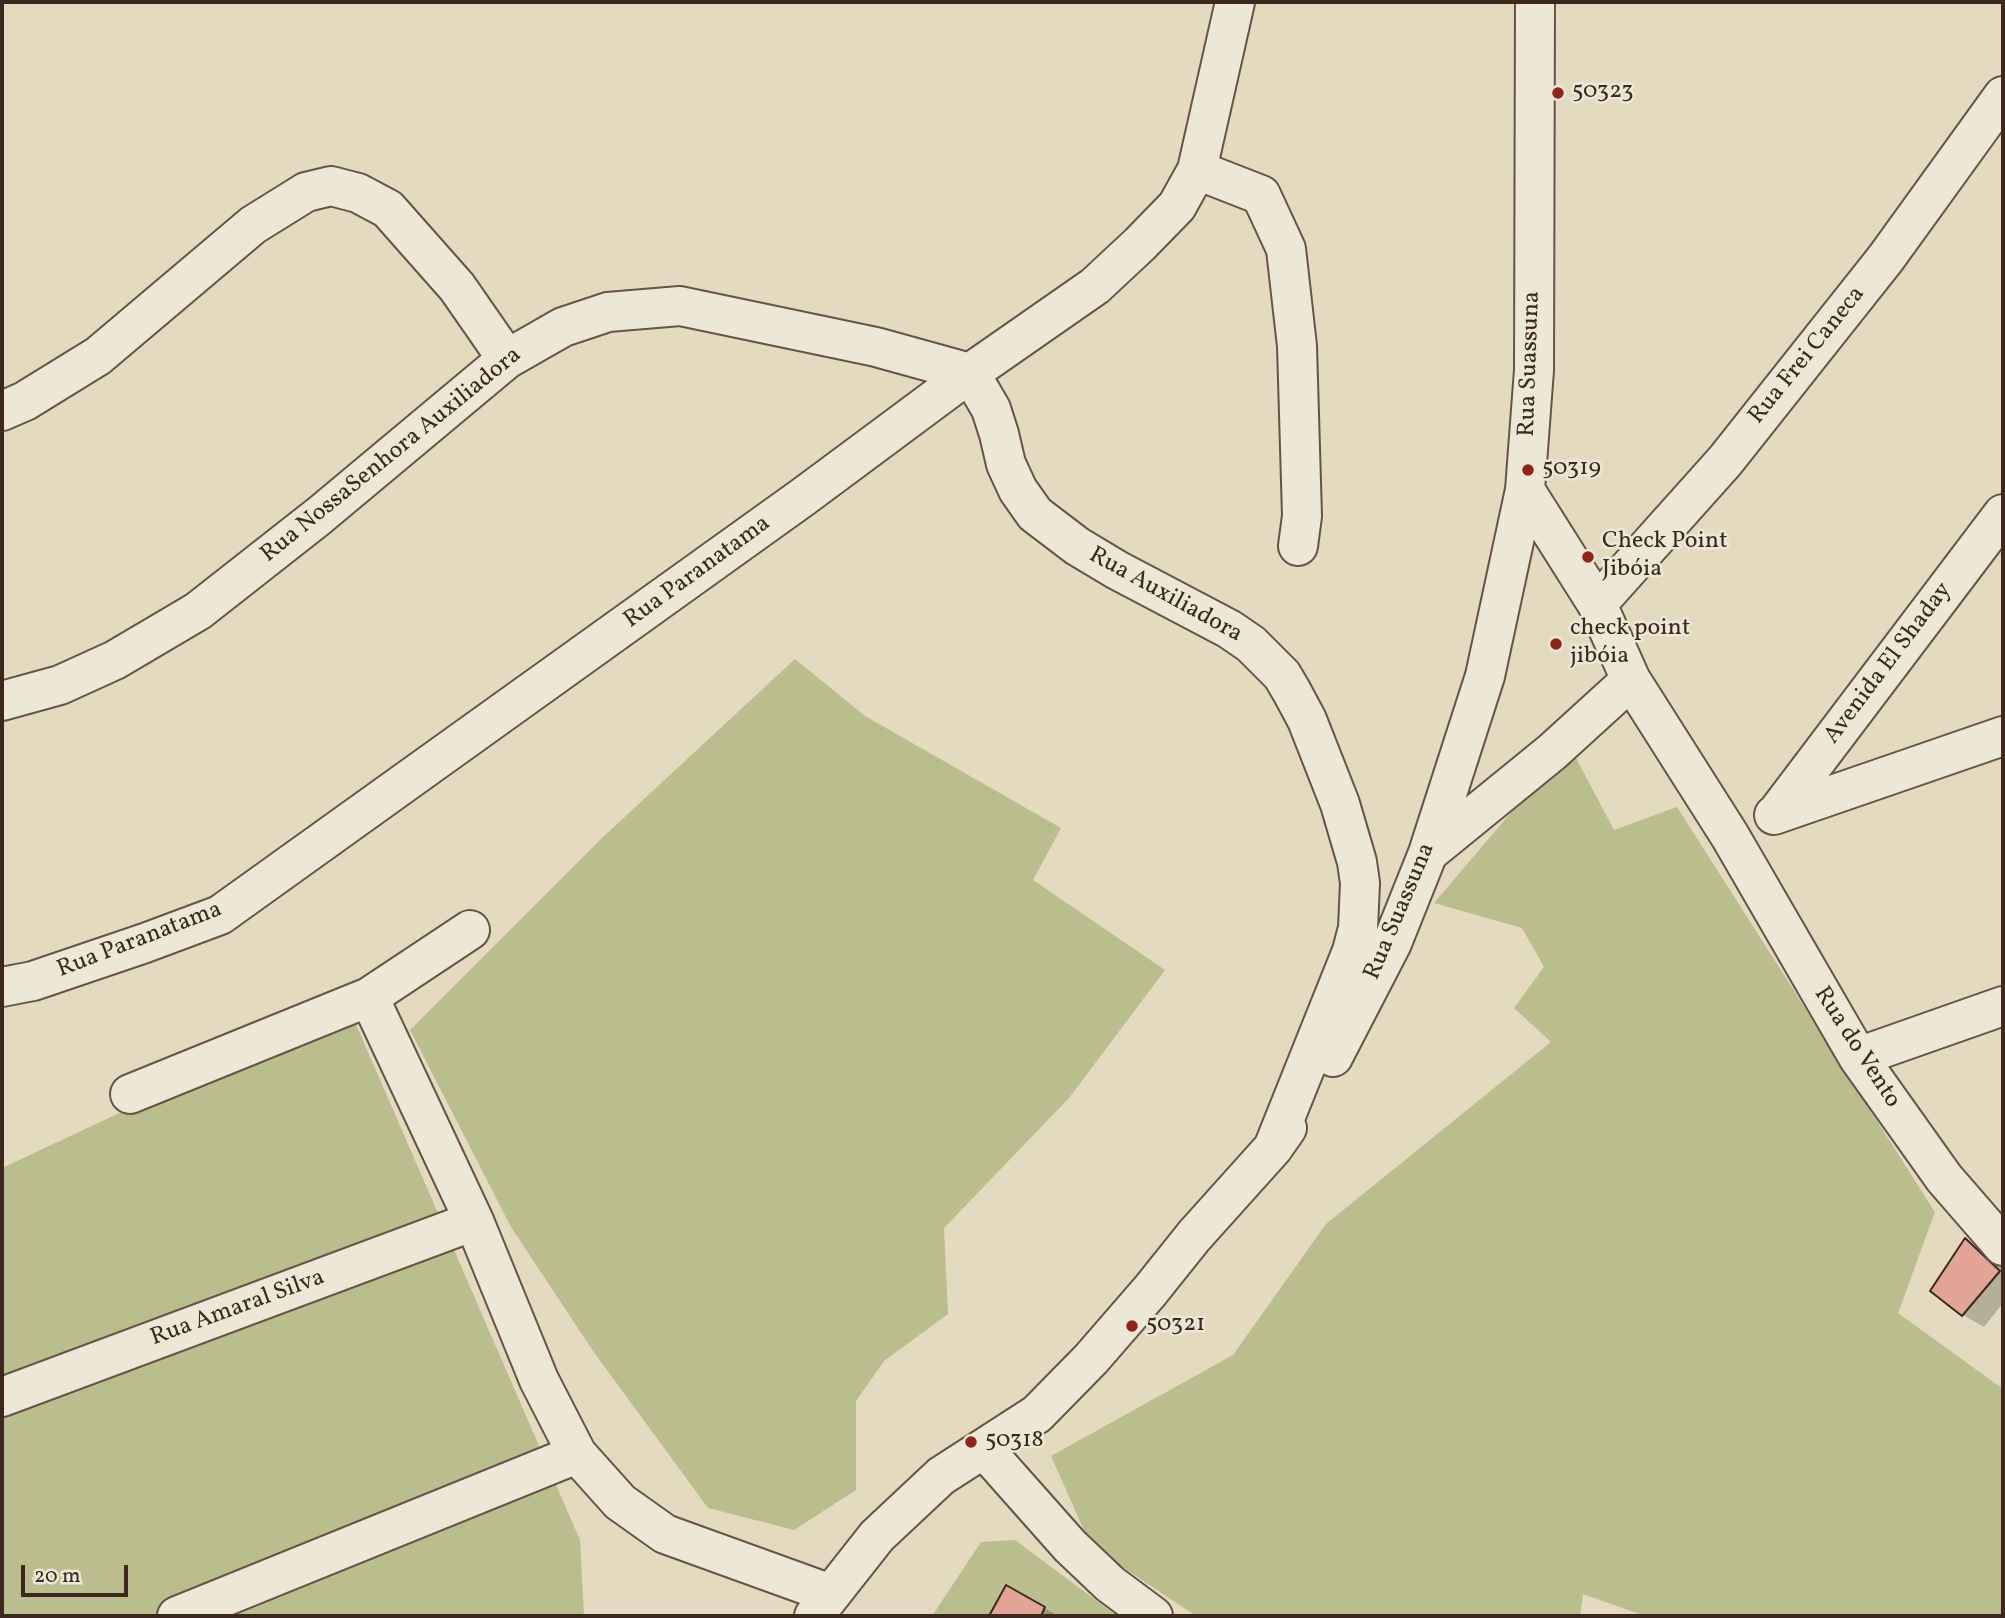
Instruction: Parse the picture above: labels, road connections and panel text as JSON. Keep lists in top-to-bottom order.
{
  "streets": {
    "street": [
      "Rua Frei Caneca",
      "Rua Suassuna",
      "Rua NossaSenhora Auxiliadora",
      "Rua Paranatama",
      "Rua Auxiliadora",
      "Avenida El Shaday",
      "Rua do Vento",
      "Rua Amaral Silva"
    ]
  },
  "crossings": [
    ["Rua Frei Caneca", "Rua do Vento"],
    ["Rua Suassuna", "Rua Auxiliadora"],
    ["Rua Suassuna", "Rua do Vento"],
    ["Rua NossaSenhora Auxiliadora", "Rua Paranatama"],
    ["Rua NossaSenhora Auxiliadora", "Rua Auxiliadora"],
    ["Rua Paranatama", "Rua Auxiliadora"]
  ],
  "places": [
    "50323",
    "50319",
    "Check Point Jibóia",
    "check point jibóia",
    "50321",
    "50318"
  ],
  "scale_bar": "20 m"
}
